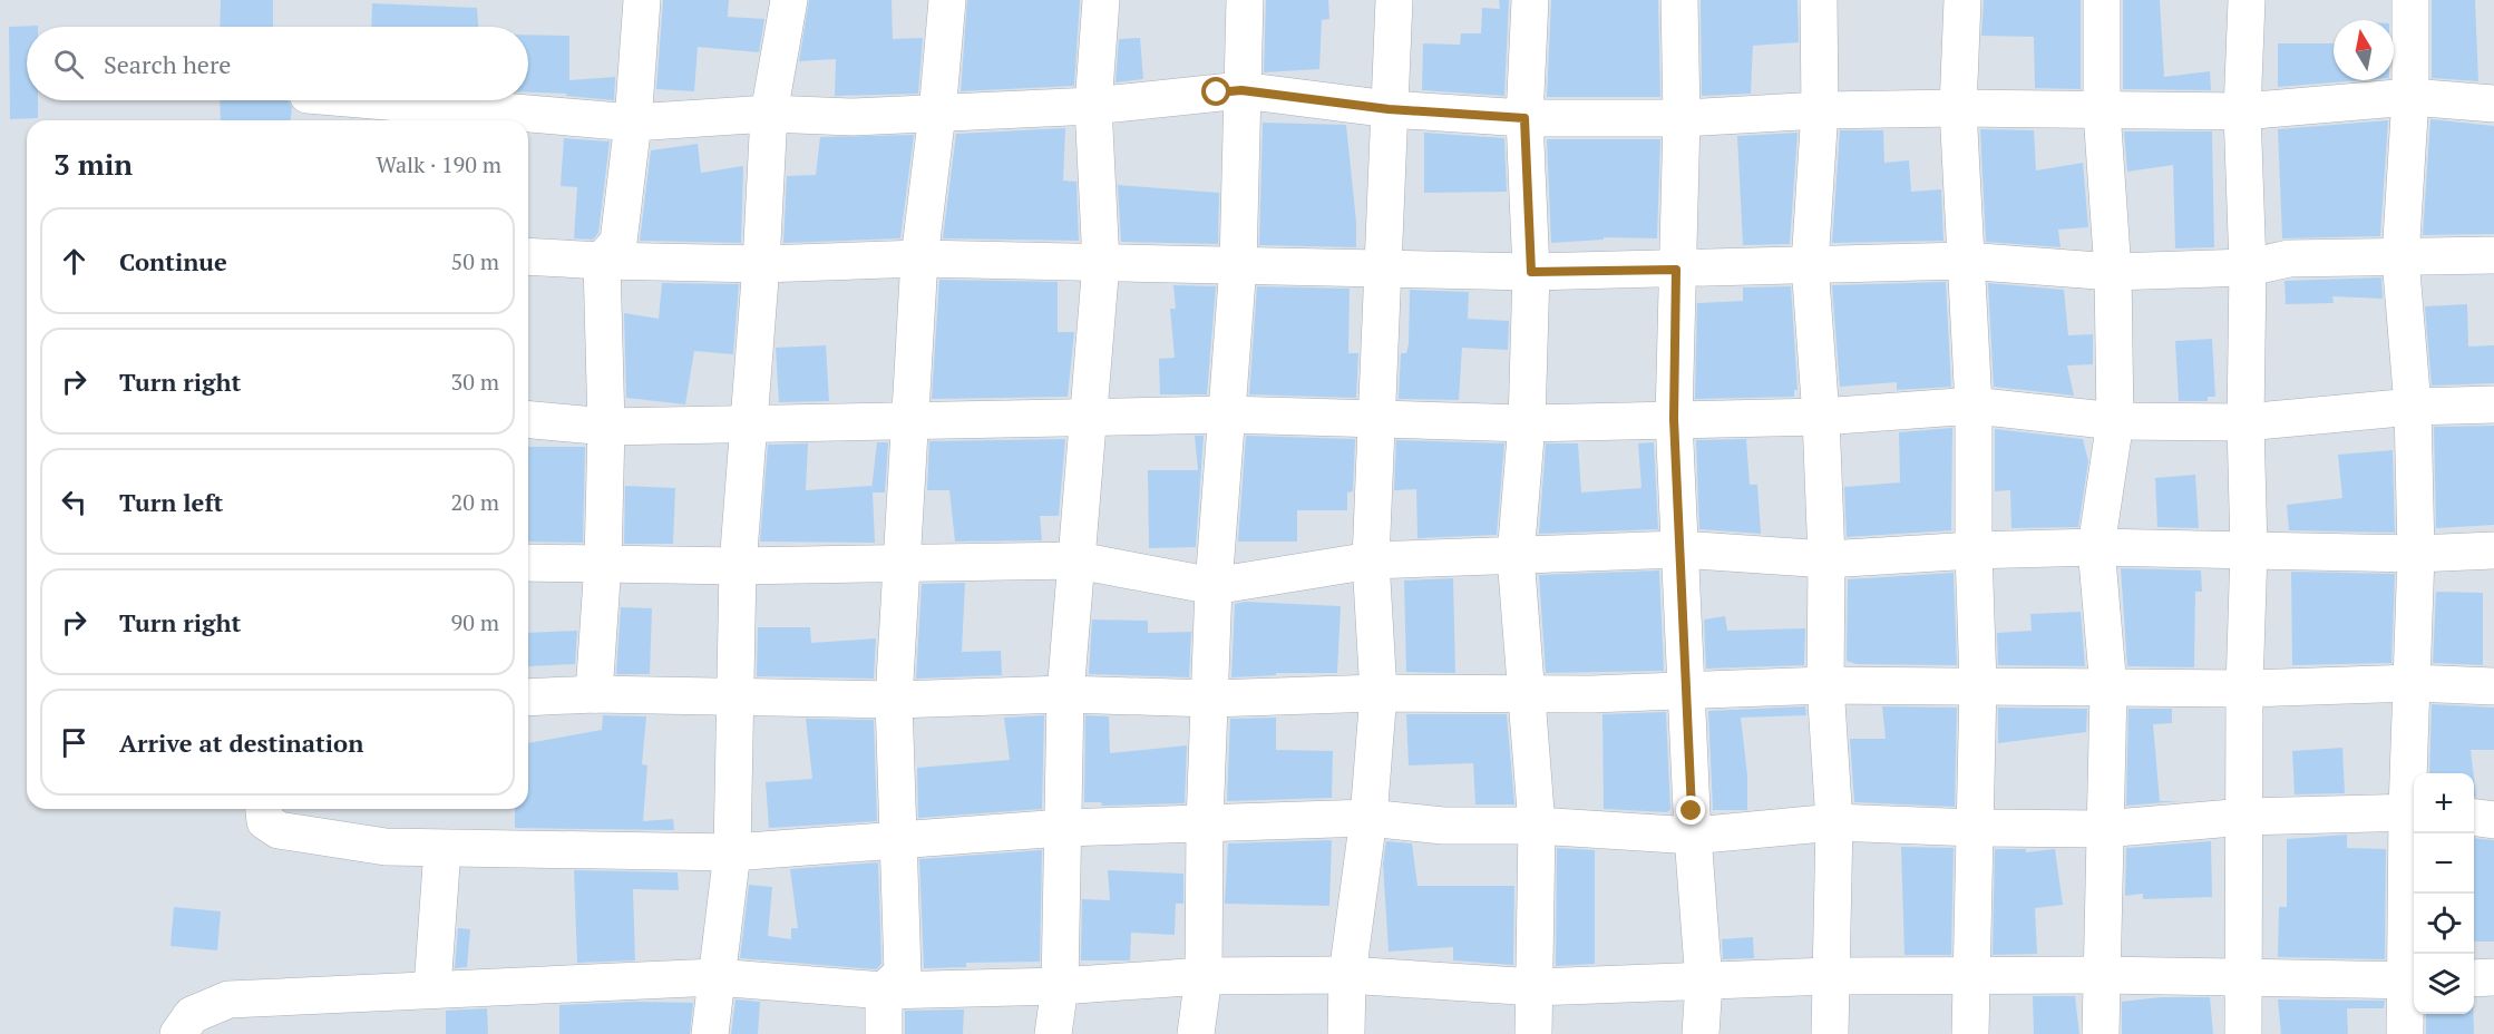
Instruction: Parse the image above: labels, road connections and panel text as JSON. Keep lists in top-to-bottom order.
{
  "north": "top",
  "page": {
    "search": "Search here",
    "heading": ["3 min", "Walk · 190 m"],
    "list": [
      ["Continue", "50 m"],
      ["Turn right", "30 m"],
      ["Turn left", "20 m"],
      ["Turn right", "90 m"],
      "Arrive at destination"
    ],
    "map_buttons": ["+", "−"]
  }
}
